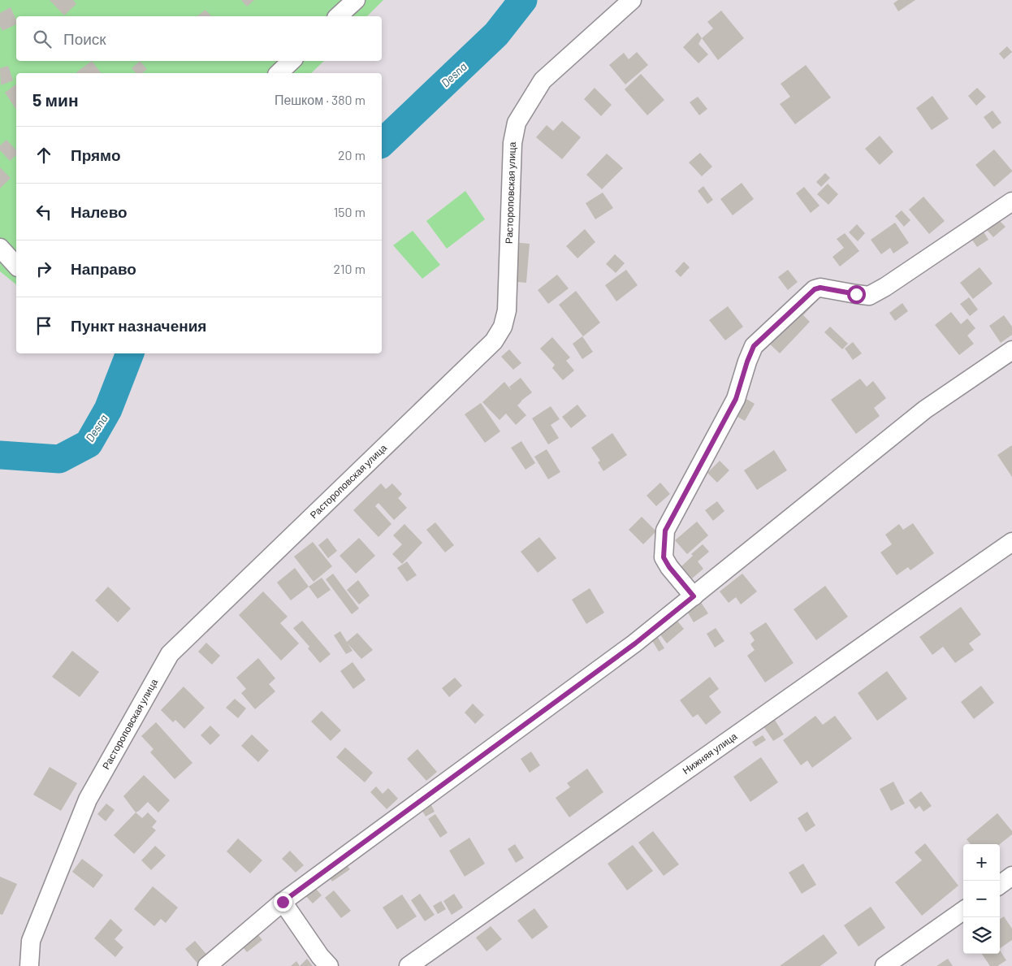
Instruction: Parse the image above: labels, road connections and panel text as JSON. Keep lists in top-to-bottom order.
{
  "streets": {
    "street": ["Растороповская улица", "Нижняя улица"]
  },
  "water": ["Desna"],
  "page": {
    "search": "Поиск",
    "heading": ["5 мин", "Пешком · 380 m"],
    "list": [
      ["Прямо", "20 m"],
      ["Налево", "150 m"],
      ["Направо", "210 m"],
      "Пункт назначения"
    ],
    "map_buttons": ["+", "−"]
  }
}
